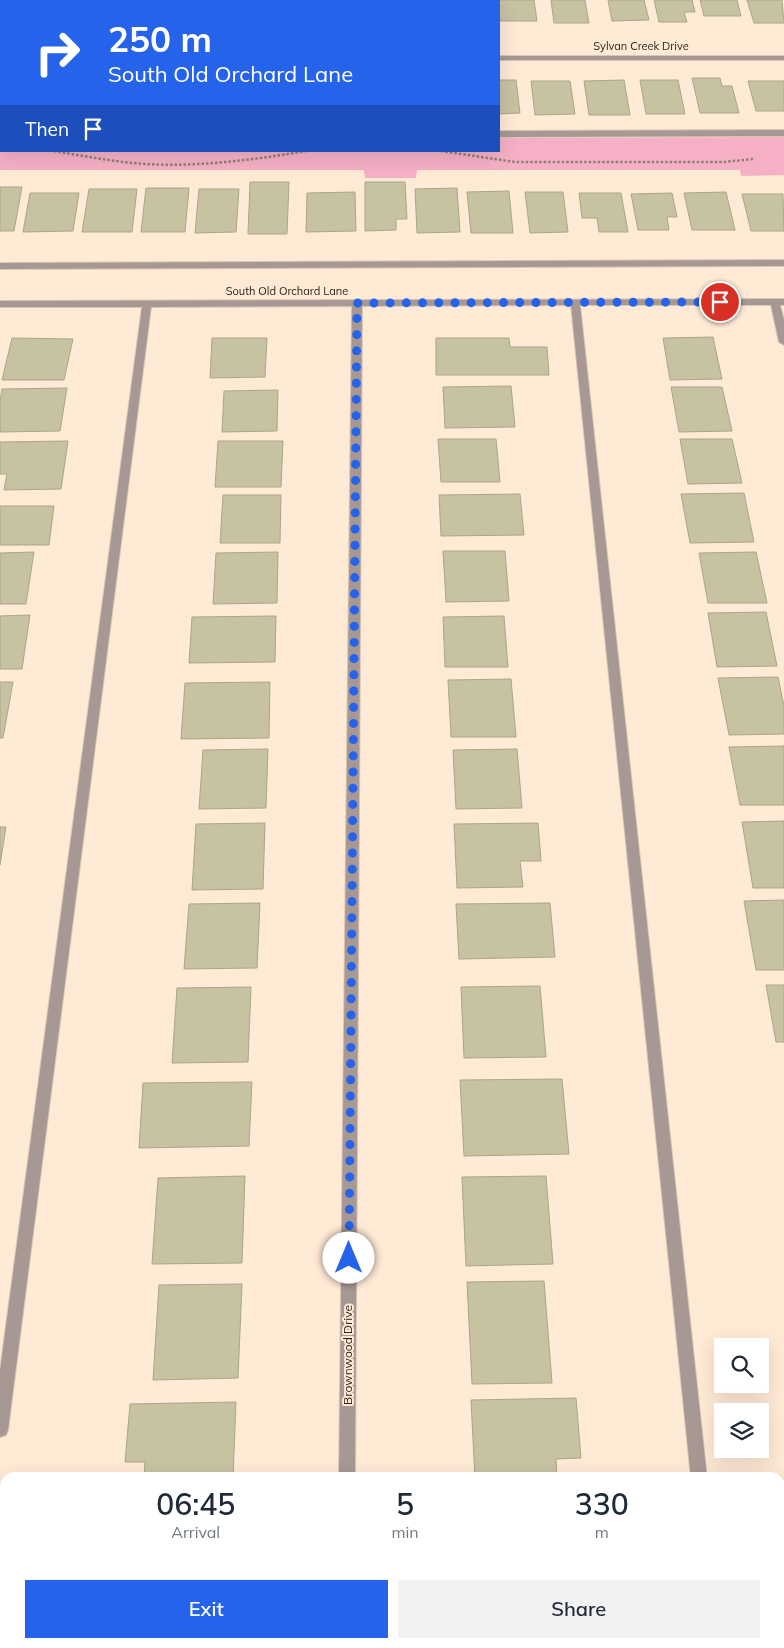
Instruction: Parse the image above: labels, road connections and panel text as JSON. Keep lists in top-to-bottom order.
{
  "streets": {
    "street": ["Sylvan Creek Drive", "South Old Orchard Lane", "Brownwood Drive"]
  },
  "crossings": [
    ["South Old Orchard Lane", "Brownwood Drive"]
  ],
  "page": {
    "turn": ["250 m", "South Old Orchard Lane"],
    "then": "Then",
    "eta": [
      "06:45",
      "Arrival",
      "5",
      "min",
      "330",
      "m"
    ],
    "buttons": ["Exit", "Share"]
  }
}
